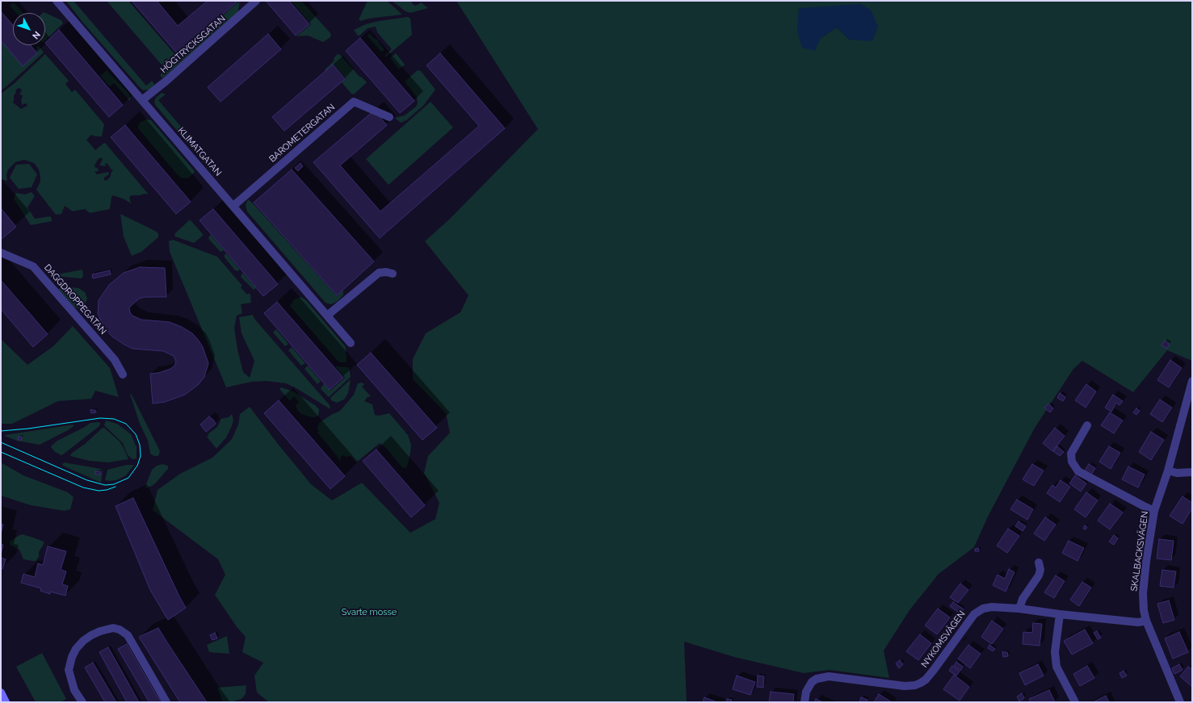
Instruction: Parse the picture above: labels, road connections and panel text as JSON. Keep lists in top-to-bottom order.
{
  "streets": {
    "street": [
      "HÖGTRYCKSGATAN",
      "BAROMETERGATAN",
      "KLIMATGATAN",
      "DAGGDROPPEGATAN",
      "SKALBACKSVÄGEN",
      "NYKOMSVÄGEN"
    ]
  },
  "crossings": [
    ["HÖGTRYCKSGATAN", "KLIMATGATAN"],
    ["BAROMETERGATAN", "KLIMATGATAN"],
    ["SKALBACKSVÄGEN", "NYKOMSVÄGEN"]
  ],
  "parks": ["Svarte mosse"],
  "north": "bottom right"
}
